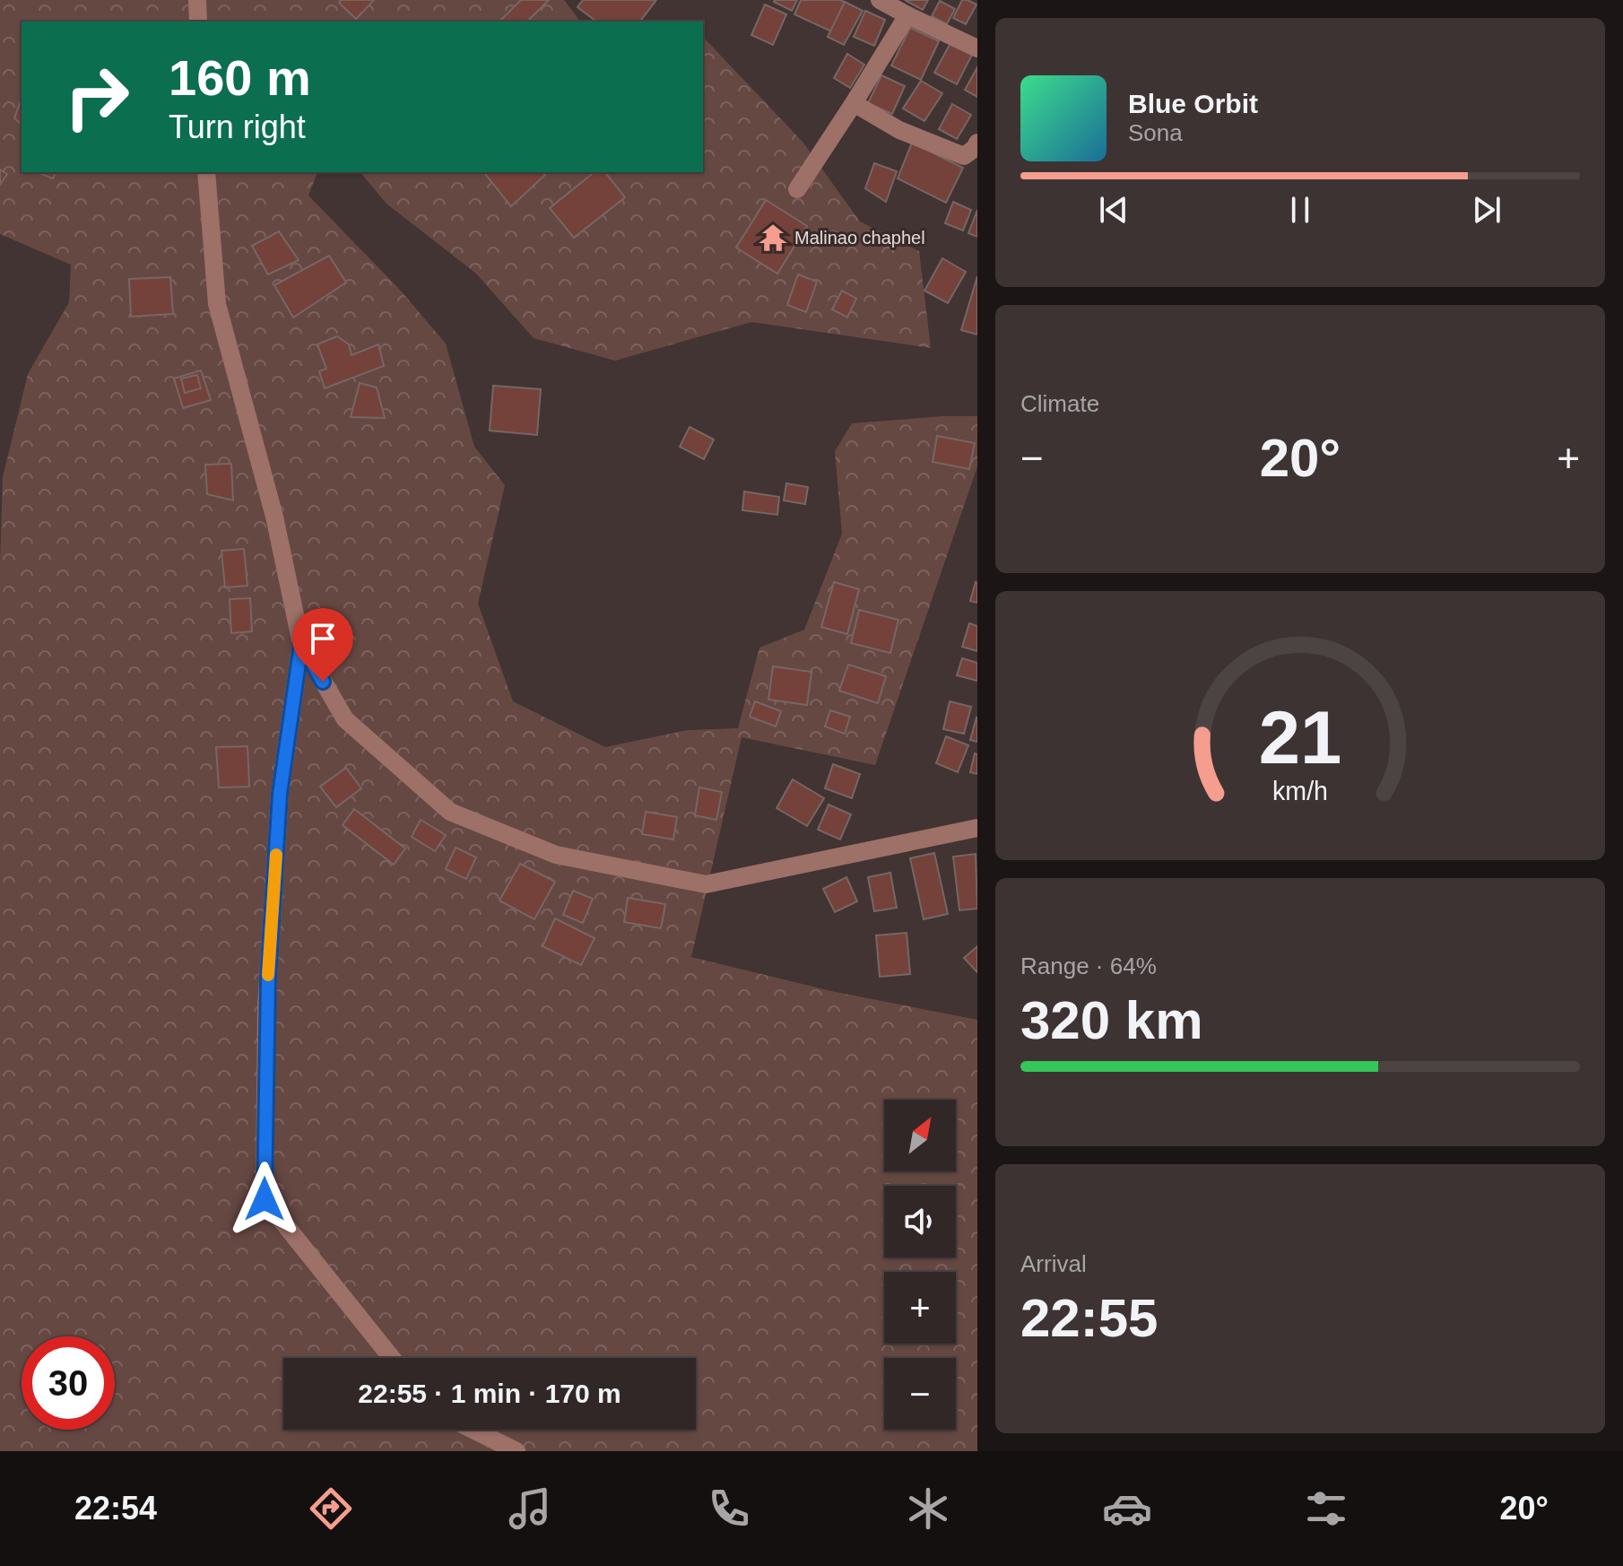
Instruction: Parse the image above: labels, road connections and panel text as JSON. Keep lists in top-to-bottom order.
{
  "places": {
    "temple": ["Malinao chaphel"]
  },
  "north": "top right",
  "page": {
    "turn": ["160 m", "Turn right"],
    "song": ["Blue Orbit", "Sona"],
    "tile": [
      "Climate",
      ["Range · 64%", "320 km"],
      ["Arrival", "22:55"]
    ],
    "heat": ["−", "20°", "+"],
    "map_buttons": ["+", "−"],
    "limit": "30",
    "trip": "22:55 · 1 min · 170 m",
    "tabs": ["22:54", "20°"],
    "gauge": ["21", "km/h"]
  }
}
